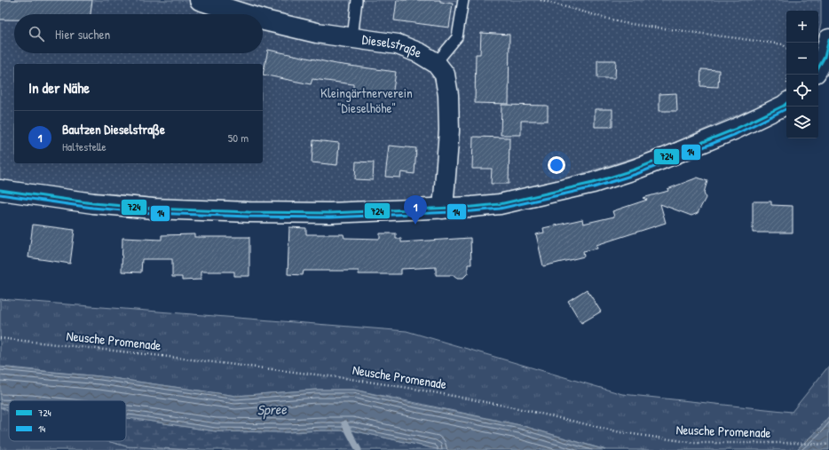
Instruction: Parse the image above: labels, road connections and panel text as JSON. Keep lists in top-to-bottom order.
{
  "streets": {
    "street": ["Dieselstraße"],
    "path": ["Neusche Promenade"]
  },
  "water": ["Spree"],
  "parks": ["Kleingärtnerverein \"Dieselhöhe\""],
  "lines": ["transit line 724", "transit line 14"],
  "legend": ["724", "14"],
  "page": {
    "map_buttons": ["+", "−"],
    "search": "Hier suchen",
    "heading": "In der Nähe",
    "list": [
      {
        "mark": "1",
        "name": "Bautzen Dieselstraße",
        "note": "Haltestelle",
        "value": "50 m"
      }
    ],
    "pins": "1"
  }
}
